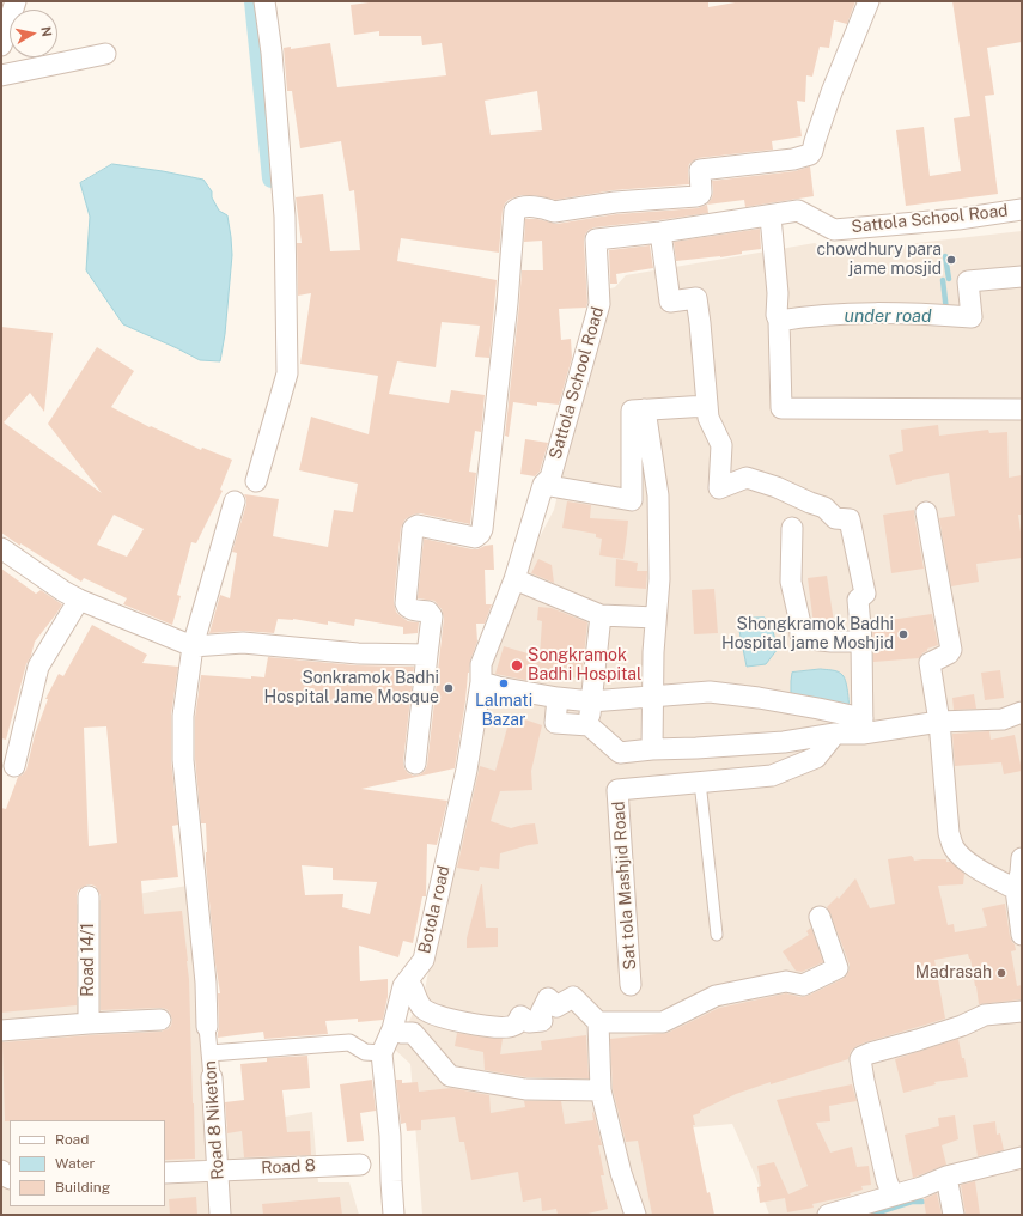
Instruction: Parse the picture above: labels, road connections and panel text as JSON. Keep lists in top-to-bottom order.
{
  "streets": {
    "street": [
      "Sattola School Road",
      "Sat tola Mashjid Road",
      "Botola road",
      "Road 14/1",
      "Road 8 Niketon",
      "Road 8"
    ]
  },
  "crossings": [
    ["Sattola School Road", "Botola road"],
    ["Road 8 Niketon", "Road 8"]
  ],
  "water": ["under road"],
  "places": [
    "chowdhury para jame mosjid",
    "Shongkramok Badhi Hospital jame Moshjid",
    "Songkramok Badhi Hospital",
    "Lalmati Bazar",
    "Sonkramok Badhi Hospital Jame Mosque",
    "Madrasah"
  ],
  "legend": ["Road", "Water", "Building"],
  "north": "right"
}
